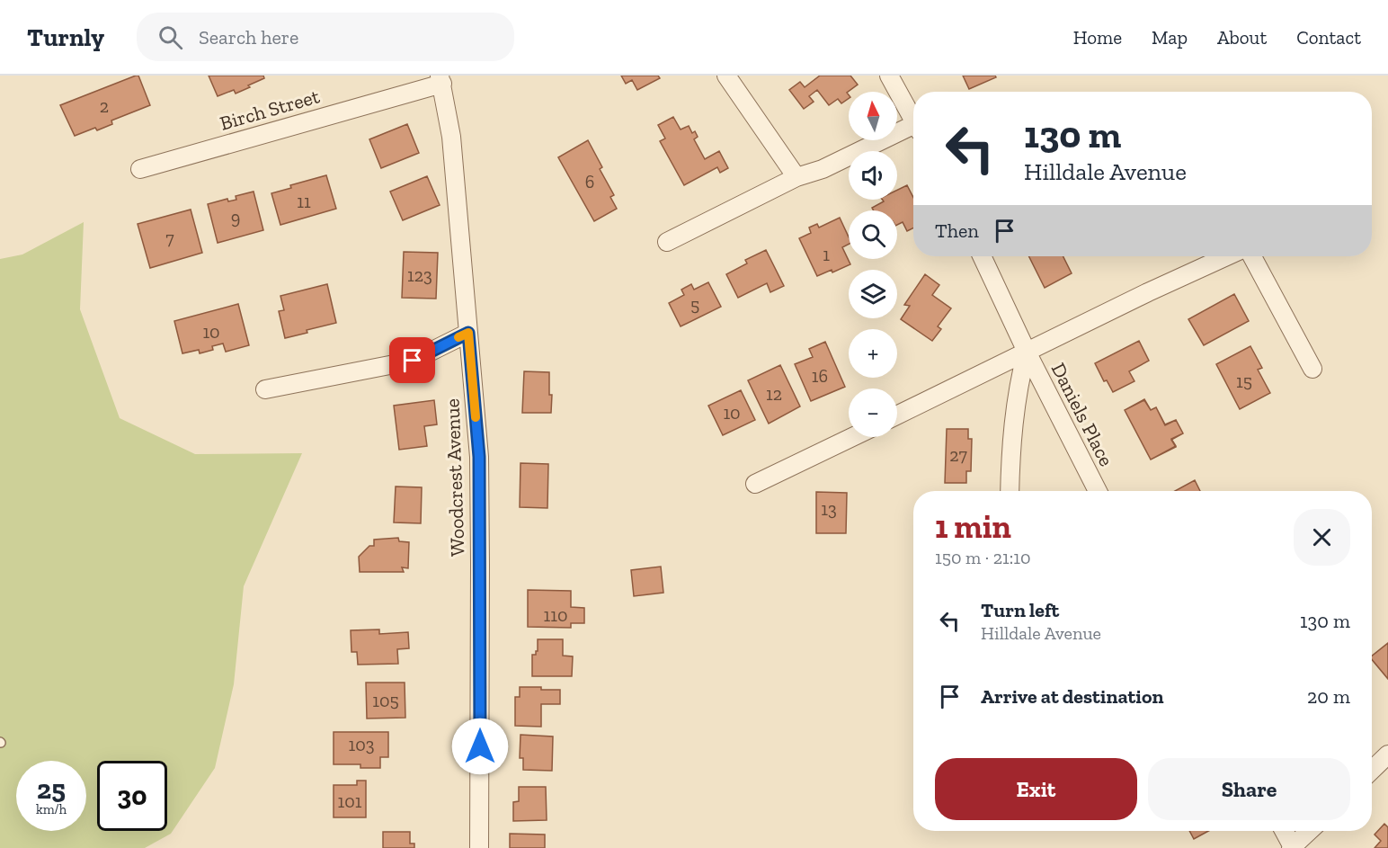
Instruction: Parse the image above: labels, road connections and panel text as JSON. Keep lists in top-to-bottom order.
{
  "streets": {
    "street": ["Birch Street", "Daniels Place", "Woodcrest Avenue"]
  },
  "crossings": [
    ["Birch Street", "Woodcrest Avenue"]
  ],
  "house_numbers": [
    "2",
    "6",
    "11",
    "9",
    "7",
    "1",
    "123",
    "5",
    "10",
    "16",
    "15",
    "12",
    "10",
    "27",
    "13",
    "110",
    "105",
    "103",
    "101"
  ],
  "north": "top",
  "page": {
    "header": "Turnly",
    "search": "Search here",
    "nav": [
      "Home",
      "Map",
      "About",
      "Contact"
    ],
    "map_buttons": ["+", "−"],
    "turn": ["130 m", "Hilldale Avenue"],
    "then": "Then",
    "heading": ["1 min", "150 m · 21:10"],
    "list": [
      {
        "name": "Turn left",
        "note": "Hilldale Avenue",
        "value": "130 m"
      },
      {
        "name": "Arrive at destination",
        "value": "20 m"
      }
    ],
    "buttons": ["Exit", "Share"],
    "speed": "25 km/h",
    "limit": "30"
  }
}
